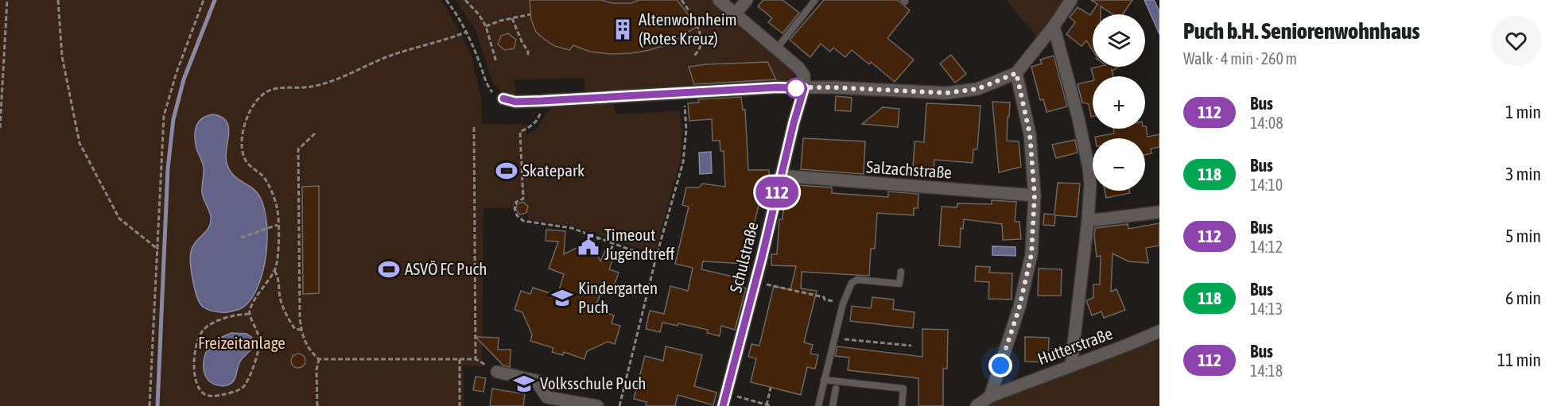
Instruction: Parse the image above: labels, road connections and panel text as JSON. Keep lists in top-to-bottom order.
{
  "streets": {
    "street": ["Salzachstraße", "Schulstraße", "Hutterstraße"]
  },
  "crossings": [
    ["Salzachstraße", "Schulstraße"]
  ],
  "parks": ["Freizeitanlage"],
  "places": {
    "building": ["Altenwohnheim (Rotes Kreuz)"],
    "sports": ["Skatepark", "ASVÖ FC Puch"],
    "public building": ["Timeout Jugendtreff"],
    "school or university": ["Kindergarten Puch", "Volksschule Puch"]
  },
  "lines": ["bus line 112"],
  "page": {
    "on_map": "112",
    "heading": ["Puch b.H. Seniorenwohnhaus", "Walk · 4 min · 260 m"],
    "map_buttons": ["+", "−"],
    "list": [
      {
        "mark": "112",
        "name": "Bus",
        "note": "14:08",
        "value": "1 min"
      },
      {
        "mark": "118",
        "name": "Bus",
        "note": "14:10",
        "value": "3 min"
      },
      {
        "mark": "112",
        "name": "Bus",
        "note": "14:12",
        "value": "5 min"
      },
      {
        "mark": "118",
        "name": "Bus",
        "note": "14:13",
        "value": "6 min"
      },
      {
        "mark": "112",
        "name": "Bus",
        "note": "14:18",
        "value": "11 min"
      }
    ]
  }
}
